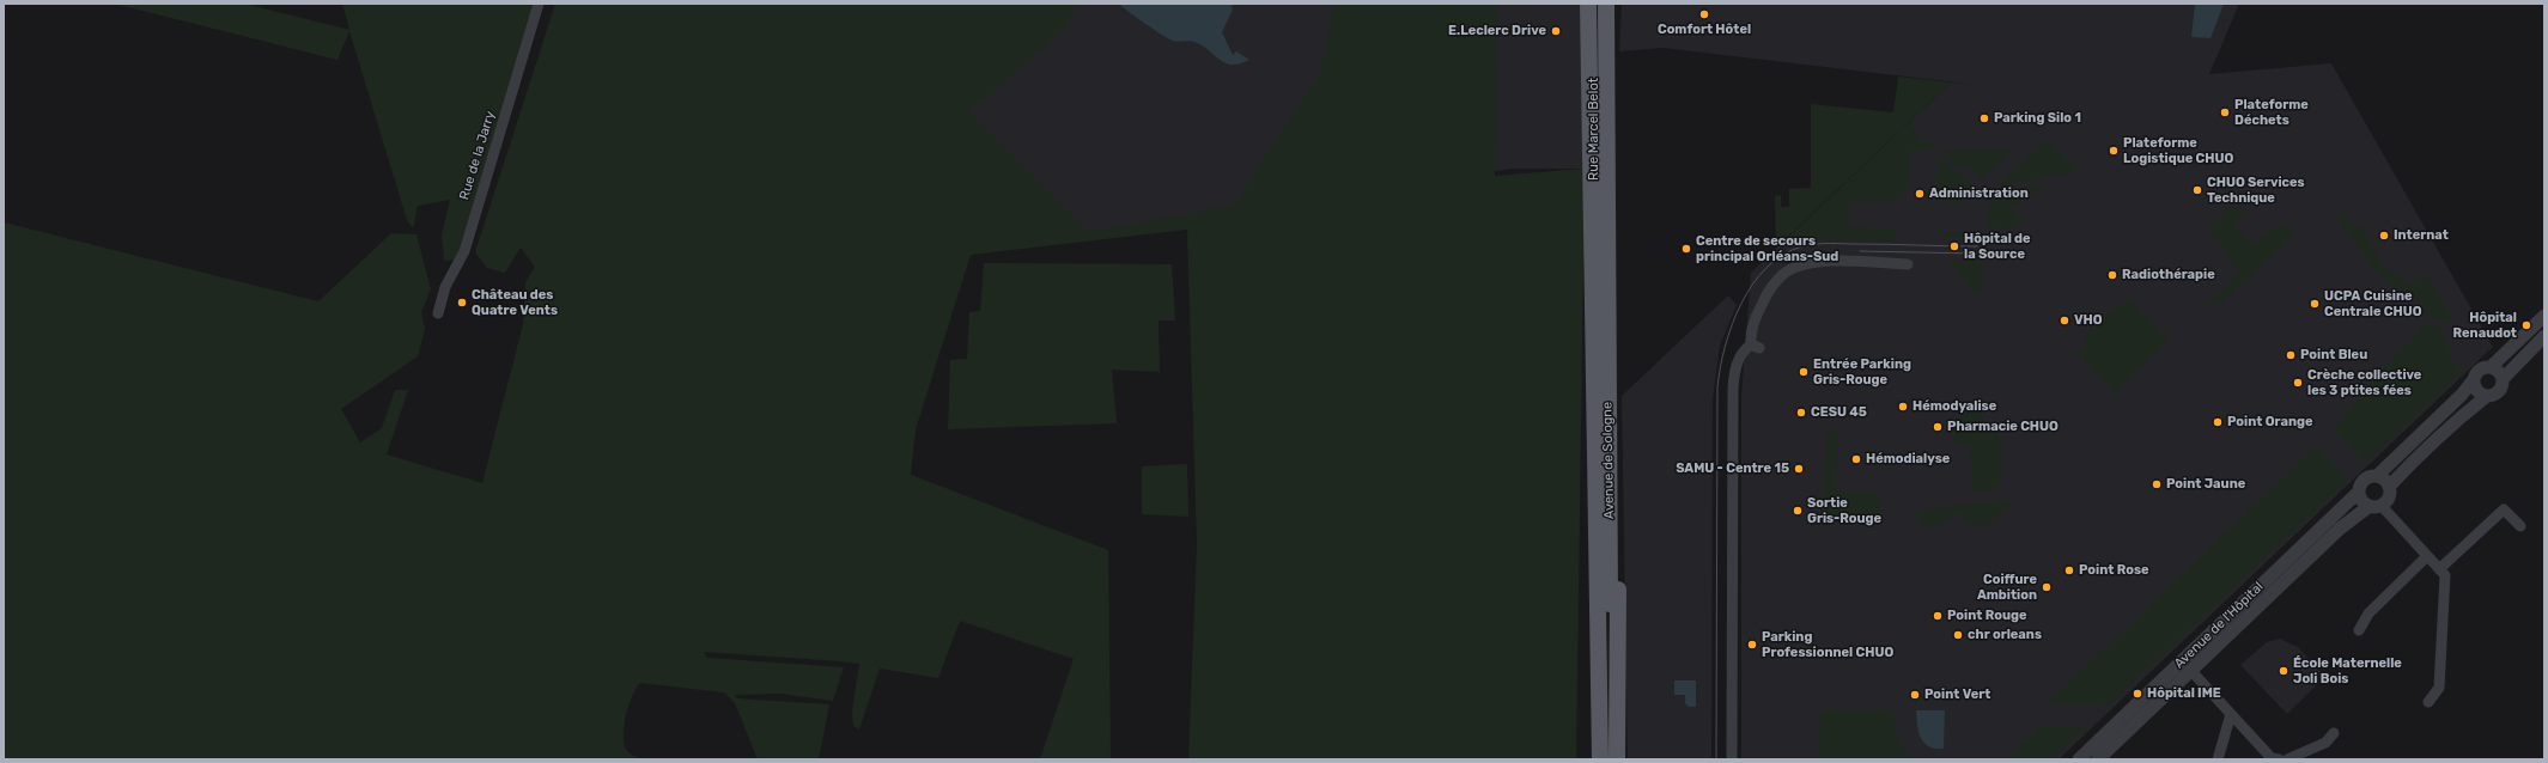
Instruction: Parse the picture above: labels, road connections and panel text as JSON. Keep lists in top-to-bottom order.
{
  "streets": {
    "main road": ["Rue Marcel Belot", "Avenue de Sologne"],
    "street": ["Rue de la Jarry", "Avenue de l'Hôpital"]
  },
  "crossings": [
    ["Rue Marcel Belot", "Avenue de Sologne"]
  ],
  "places": [
    "Comfort Hôtel",
    "E.Leclerc Drive",
    "Plateforme Déchets",
    "Parking Silo 1",
    "Plateforme Logistique CHUO",
    "CHUO Services Technique",
    "Administration",
    "Internat",
    "Hôpital de la Source",
    "Centre de secours principal Orléans-Sud",
    "Radiothérapie",
    "Château des Quatre Vents",
    "UCPA Cuisine Centrale CHUO",
    "VHO",
    "Hôpital Renaudot",
    "Point Bleu",
    "Entrée Parking Gris-Rouge",
    "Crèche collective les 3 ptites fées",
    "Hémodyalise",
    "CESU 45",
    "Point Orange",
    "Pharmacie CHUO",
    "Hémodialyse",
    "SAMU - Centre 15",
    "Point Jaune",
    "Sortie Gris-Rouge",
    "Point Rose",
    "Coiffure Ambition",
    "Point Rouge",
    "chr orleans",
    "Parking Professionnel CHUO",
    "École Maternelle Joli Bois",
    "Hôpital IME",
    "Point Vert"
  ]
}
